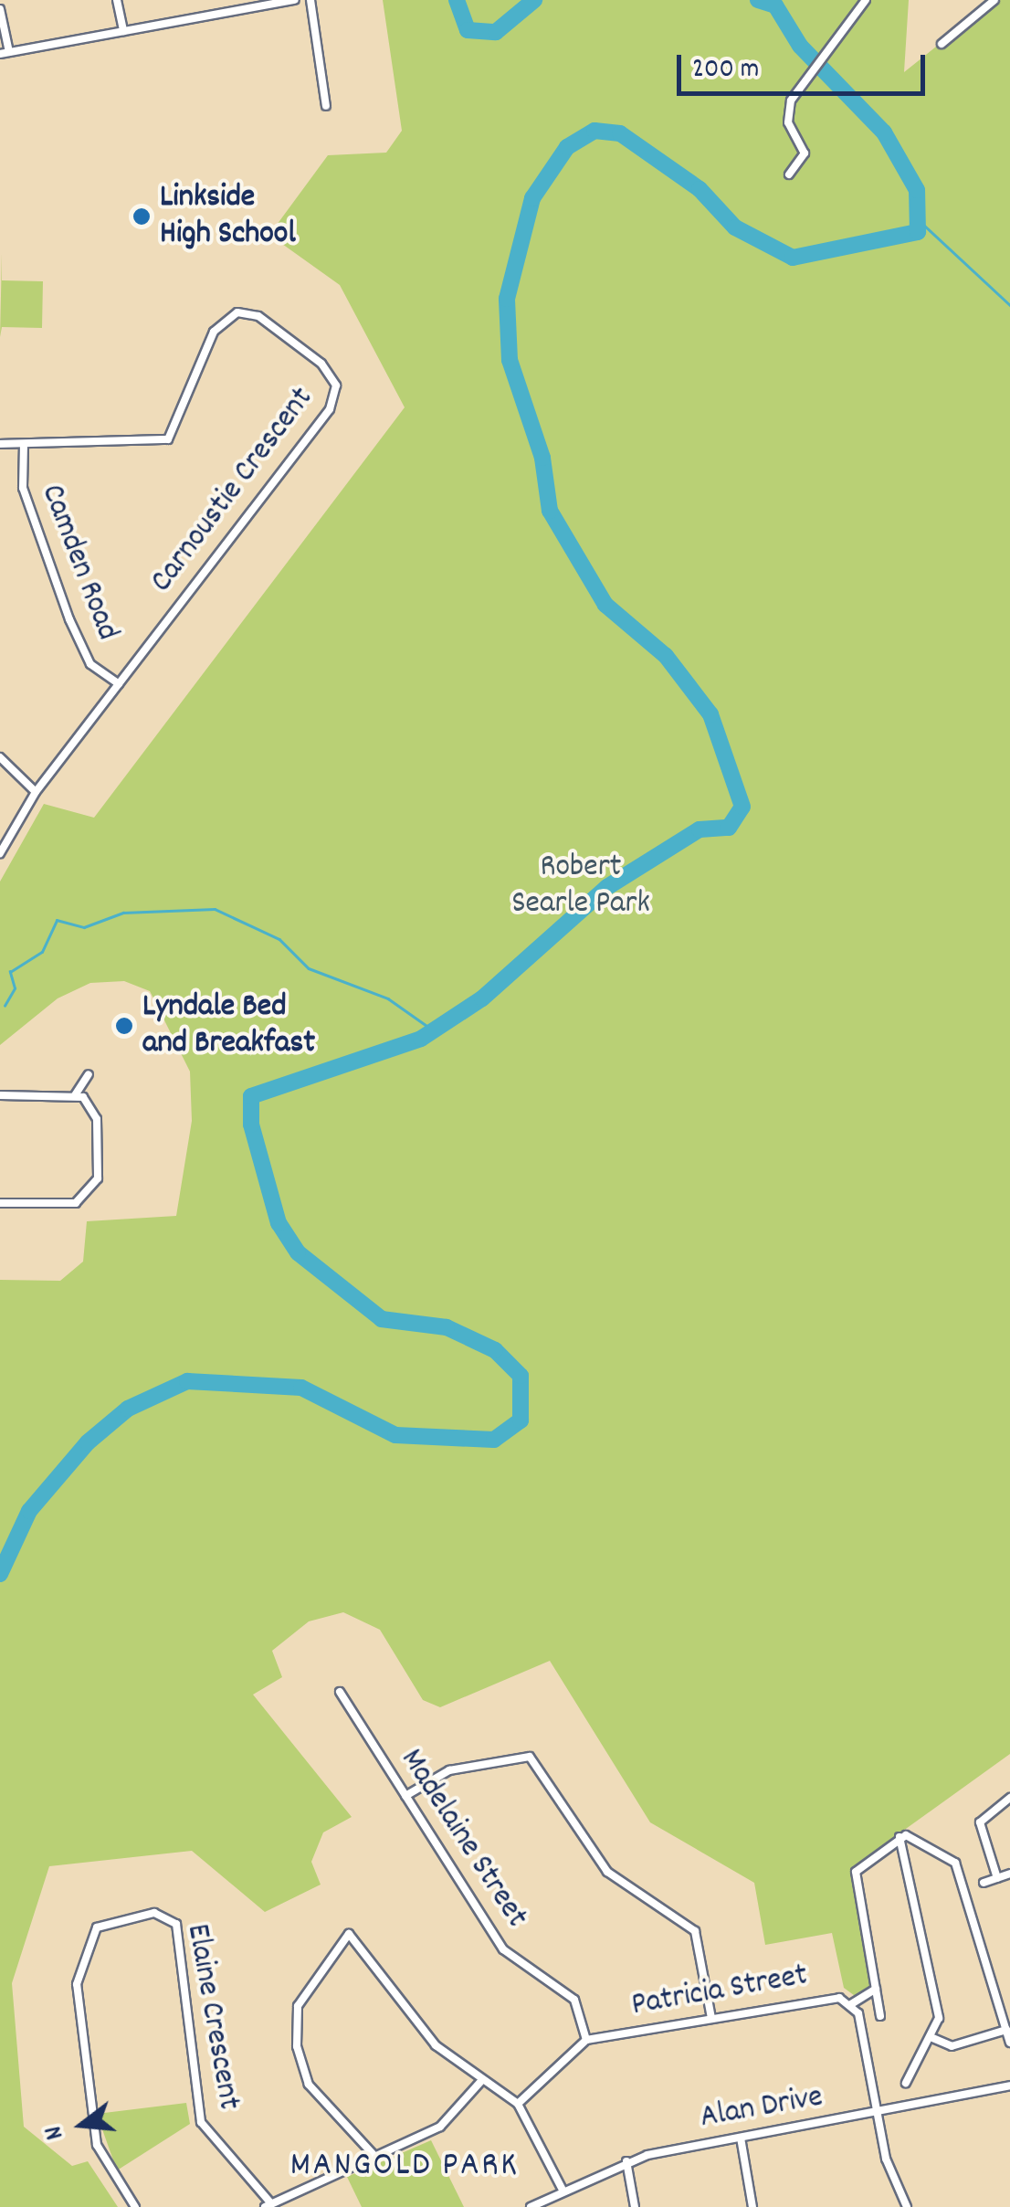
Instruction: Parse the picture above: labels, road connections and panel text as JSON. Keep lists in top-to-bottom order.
{
  "streets": {
    "street": [
      "Carnoustie Crescent",
      "Camden Road",
      "Madelaine Street",
      "Patricia Street",
      "Elaine Crescent",
      "Alan Drive"
    ]
  },
  "crossings": [
    ["Carnoustie Crescent", "Camden Road"],
    ["Madelaine Street", "Patricia Street"],
    ["Patricia Street", "Alan Drive"]
  ],
  "districts": ["MANGOLD PARK"],
  "parks": ["Robert Searle Park"],
  "places": ["Linkside High School", "Lyndale Bed and Breakfast"],
  "scale_bar": "200 m",
  "north": "left"
}
